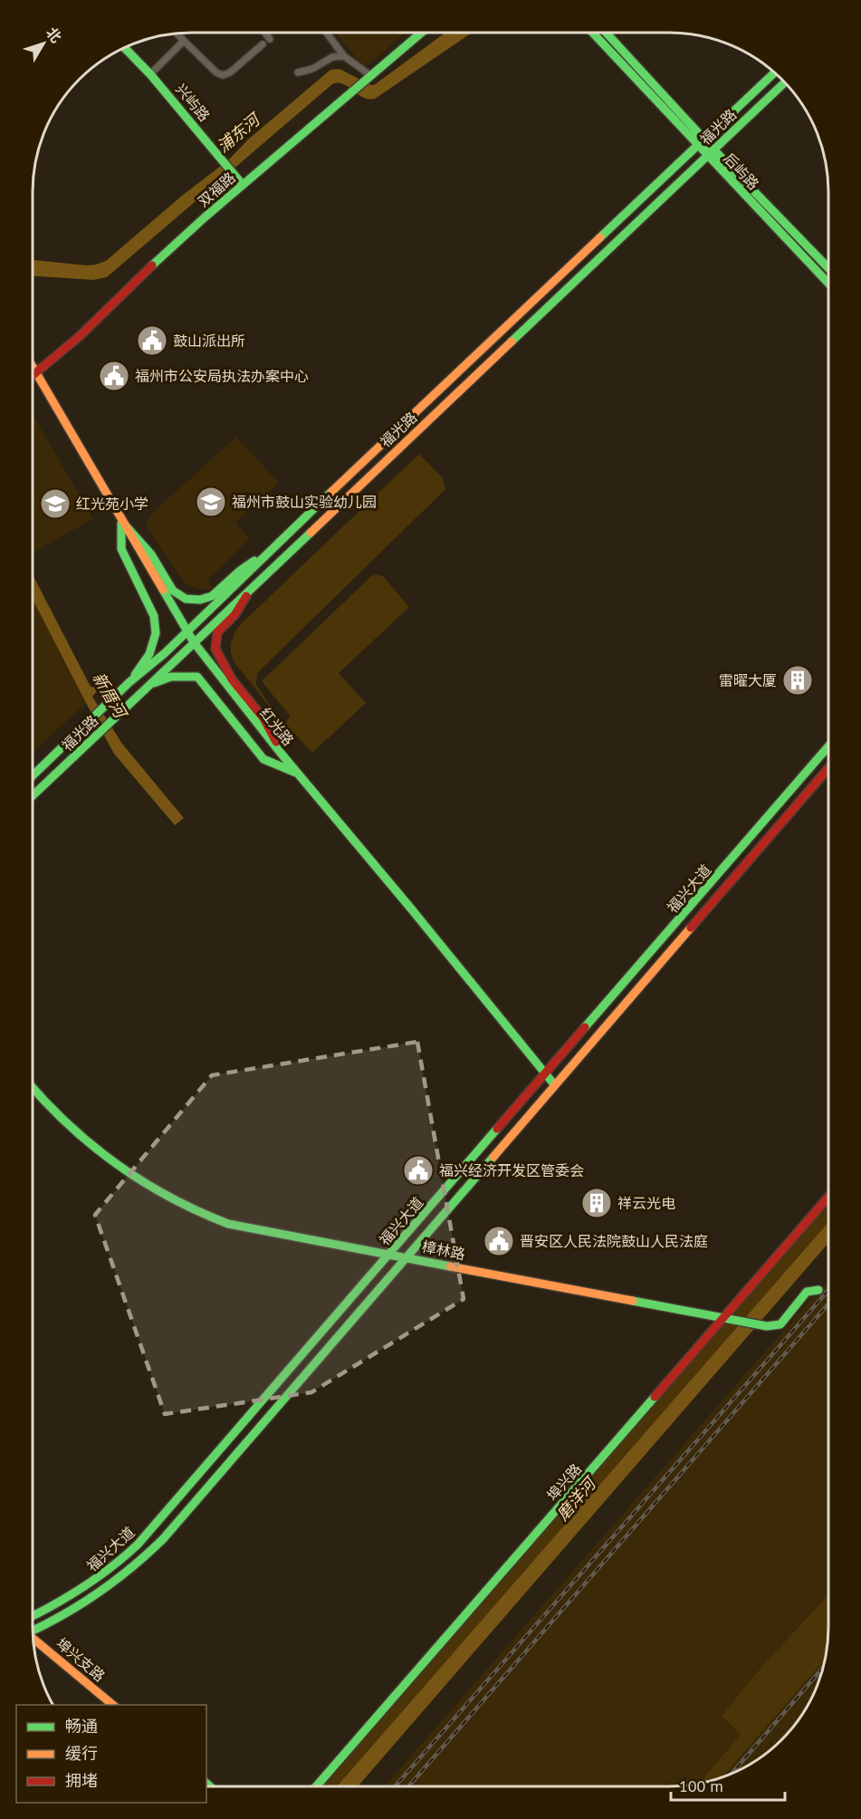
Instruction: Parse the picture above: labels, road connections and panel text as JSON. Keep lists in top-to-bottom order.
{
  "streets": {
    "main road": [
      "兴屿路",
      "福光路",
      "后屿路",
      "双福路",
      "红光路",
      "福兴大道",
      "樟林路",
      "埠兴路",
      "埠兴支路"
    ]
  },
  "crossings": [
    ["兴屿路", "双福路"],
    ["福光路", "后屿路"],
    ["福光路", "红光路"],
    ["双福路", "红光路"],
    ["红光路", "福兴大道"],
    ["福兴大道", "樟林路"],
    ["樟林路", "埠兴路"]
  ],
  "water": ["浦东河", "新厝河", "磨洋河"],
  "places": {
    "public building": [
      "鼓山派出所",
      "福州市公安局执法办案中心",
      "福兴经济开发区管委会",
      "晋安区人民法院鼓山人民法庭"
    ],
    "school or university": ["福州市鼓山实验幼儿园", "红光苑小学"],
    "building": ["雷曜大厦", "祥云光电"]
  },
  "legend": ["畅通", "缓行", "拥堵"],
  "scale_bar": "100 m",
  "north": "top right"
}
